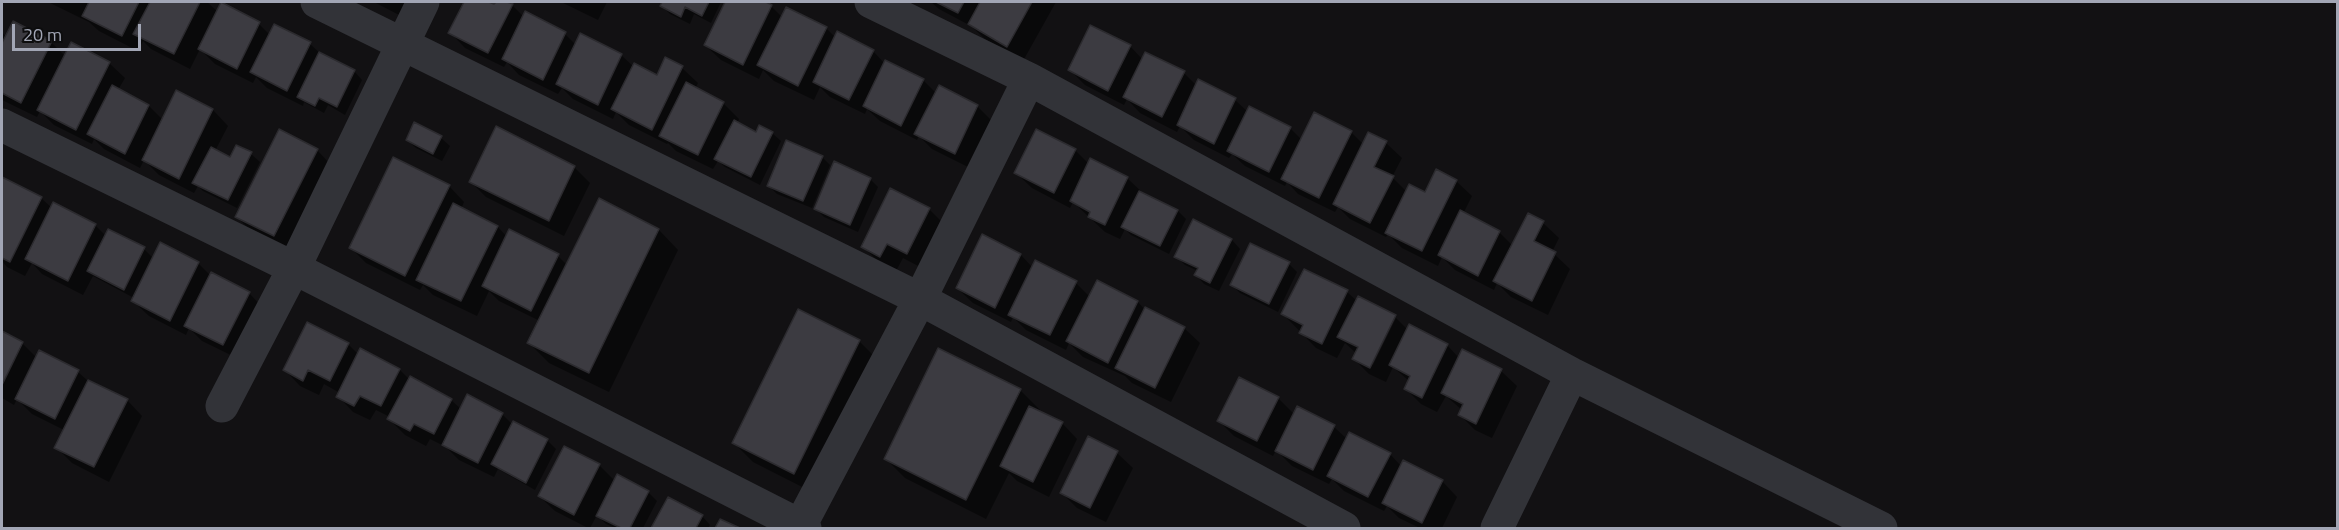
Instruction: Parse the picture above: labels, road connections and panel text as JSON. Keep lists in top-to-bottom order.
{
  "scale_bar": "20 m"
}
